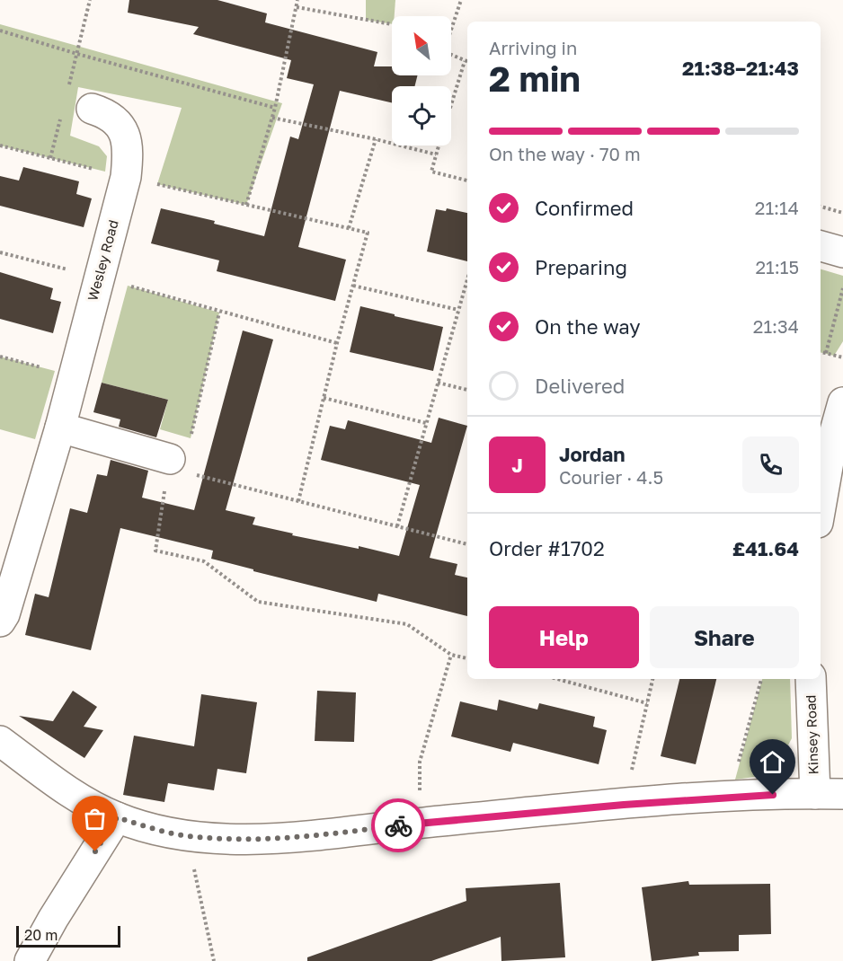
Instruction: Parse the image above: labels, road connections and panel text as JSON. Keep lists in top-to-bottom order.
{
  "streets": {
    "street": ["Wesley Road", "Kinsey Road"]
  },
  "scale_bar": "20 m",
  "north": "top left",
  "page": {
    "heading": ["2 min", "Arriving in", "21:38–21:43"],
    "panel": [
      "Jordan",
      "Courier · 4.5",
      "Order #1702",
      "£41.64"
    ],
    "bar": "On the way · 70 m",
    "list": [
      ["Confirmed", "21:14"],
      ["Preparing", "21:15"],
      ["On the way", "21:34"],
      "Delivered"
    ],
    "round": "J",
    "buttons": ["Help", "Share"],
    "scale": "20 m"
  }
}
